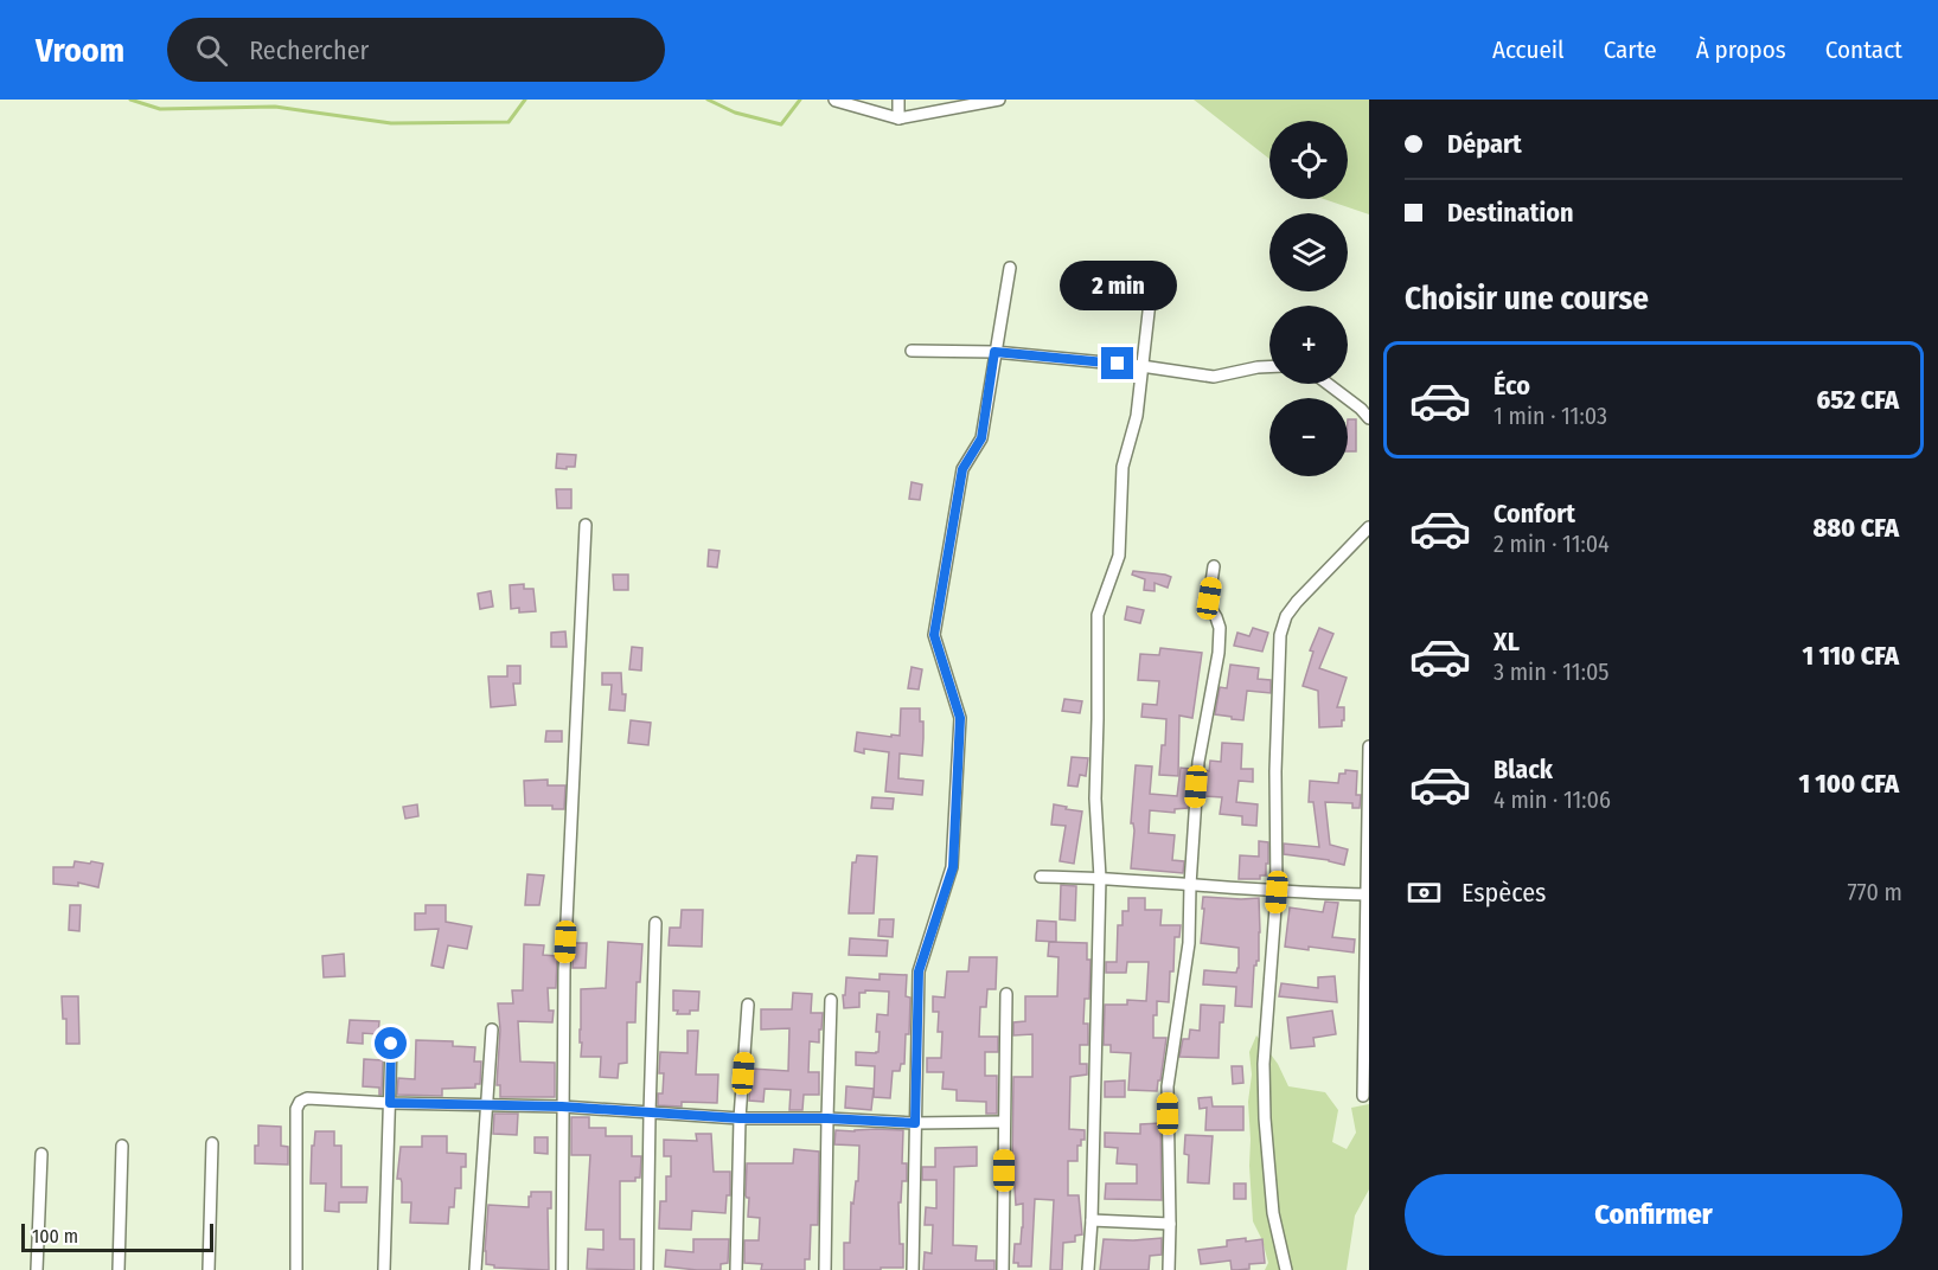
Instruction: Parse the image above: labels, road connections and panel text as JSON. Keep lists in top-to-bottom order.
{
  "scale_bar": "100 m",
  "page": {
    "header": "Vroom",
    "search": "Rechercher",
    "nav": [
      "Accueil",
      "Carte",
      "À propos",
      "Contact"
    ],
    "banner": ["Départ", "Destination"],
    "map_buttons": ["+", "−"],
    "heading": "Choisir une course",
    "bubble": "2 min",
    "list": [
      {
        "name": "Éco",
        "note": "1 min · 11:03",
        "value": "652 CFA"
      },
      {
        "name": "Confort",
        "note": "2 min · 11:04",
        "value": "880 CFA"
      },
      {
        "name": "XL",
        "note": "3 min · 11:05",
        "value": "1 110 CFA"
      },
      {
        "name": "Black",
        "note": "4 min · 11:06",
        "value": "1 100 CFA"
      }
    ],
    "pay": ["Espèces", "770 m"],
    "buttons": "Confirmer",
    "scale": "100 m"
  }
}
